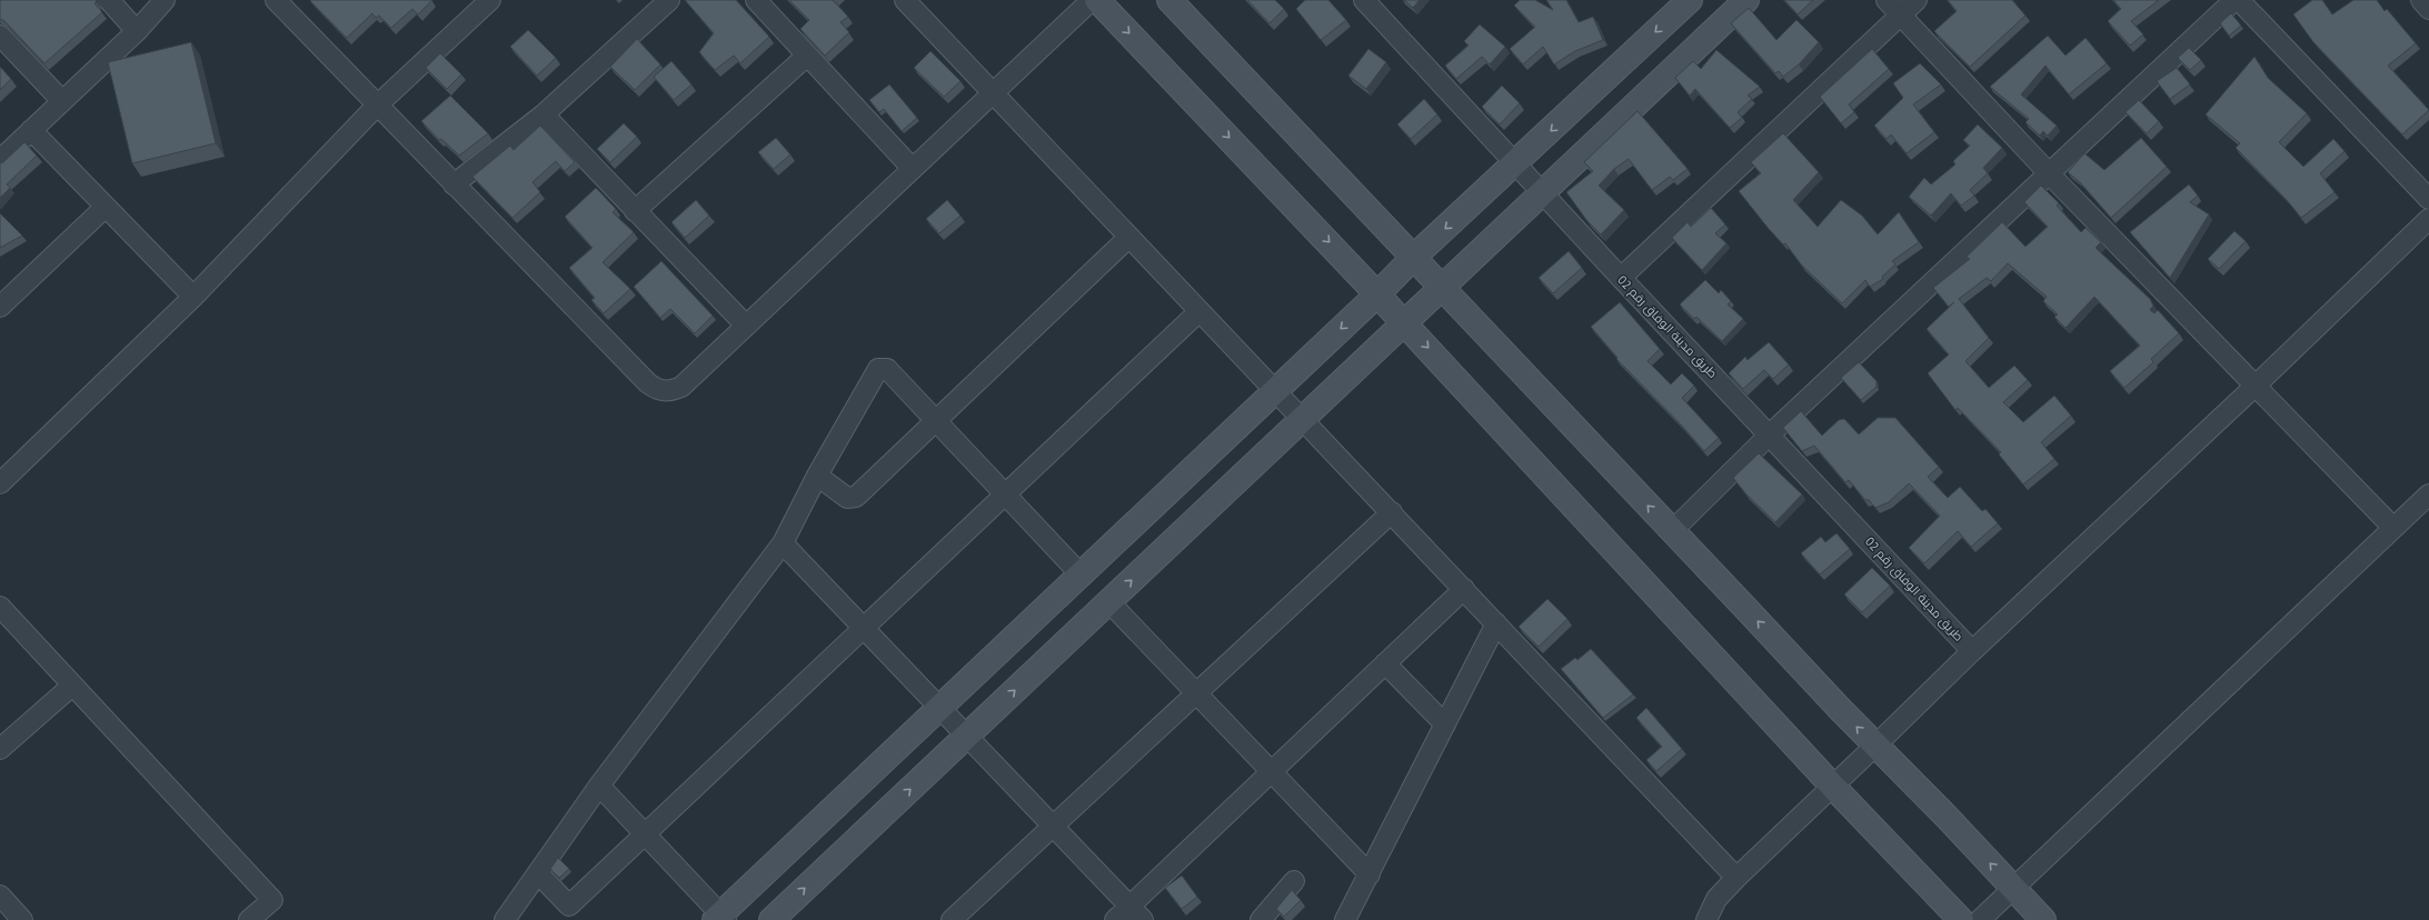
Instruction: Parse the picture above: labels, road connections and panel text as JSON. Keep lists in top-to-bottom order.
{
  "streets": {
    "street": ["طريق مدينة الوفاق رقم 02"]
  }
}
